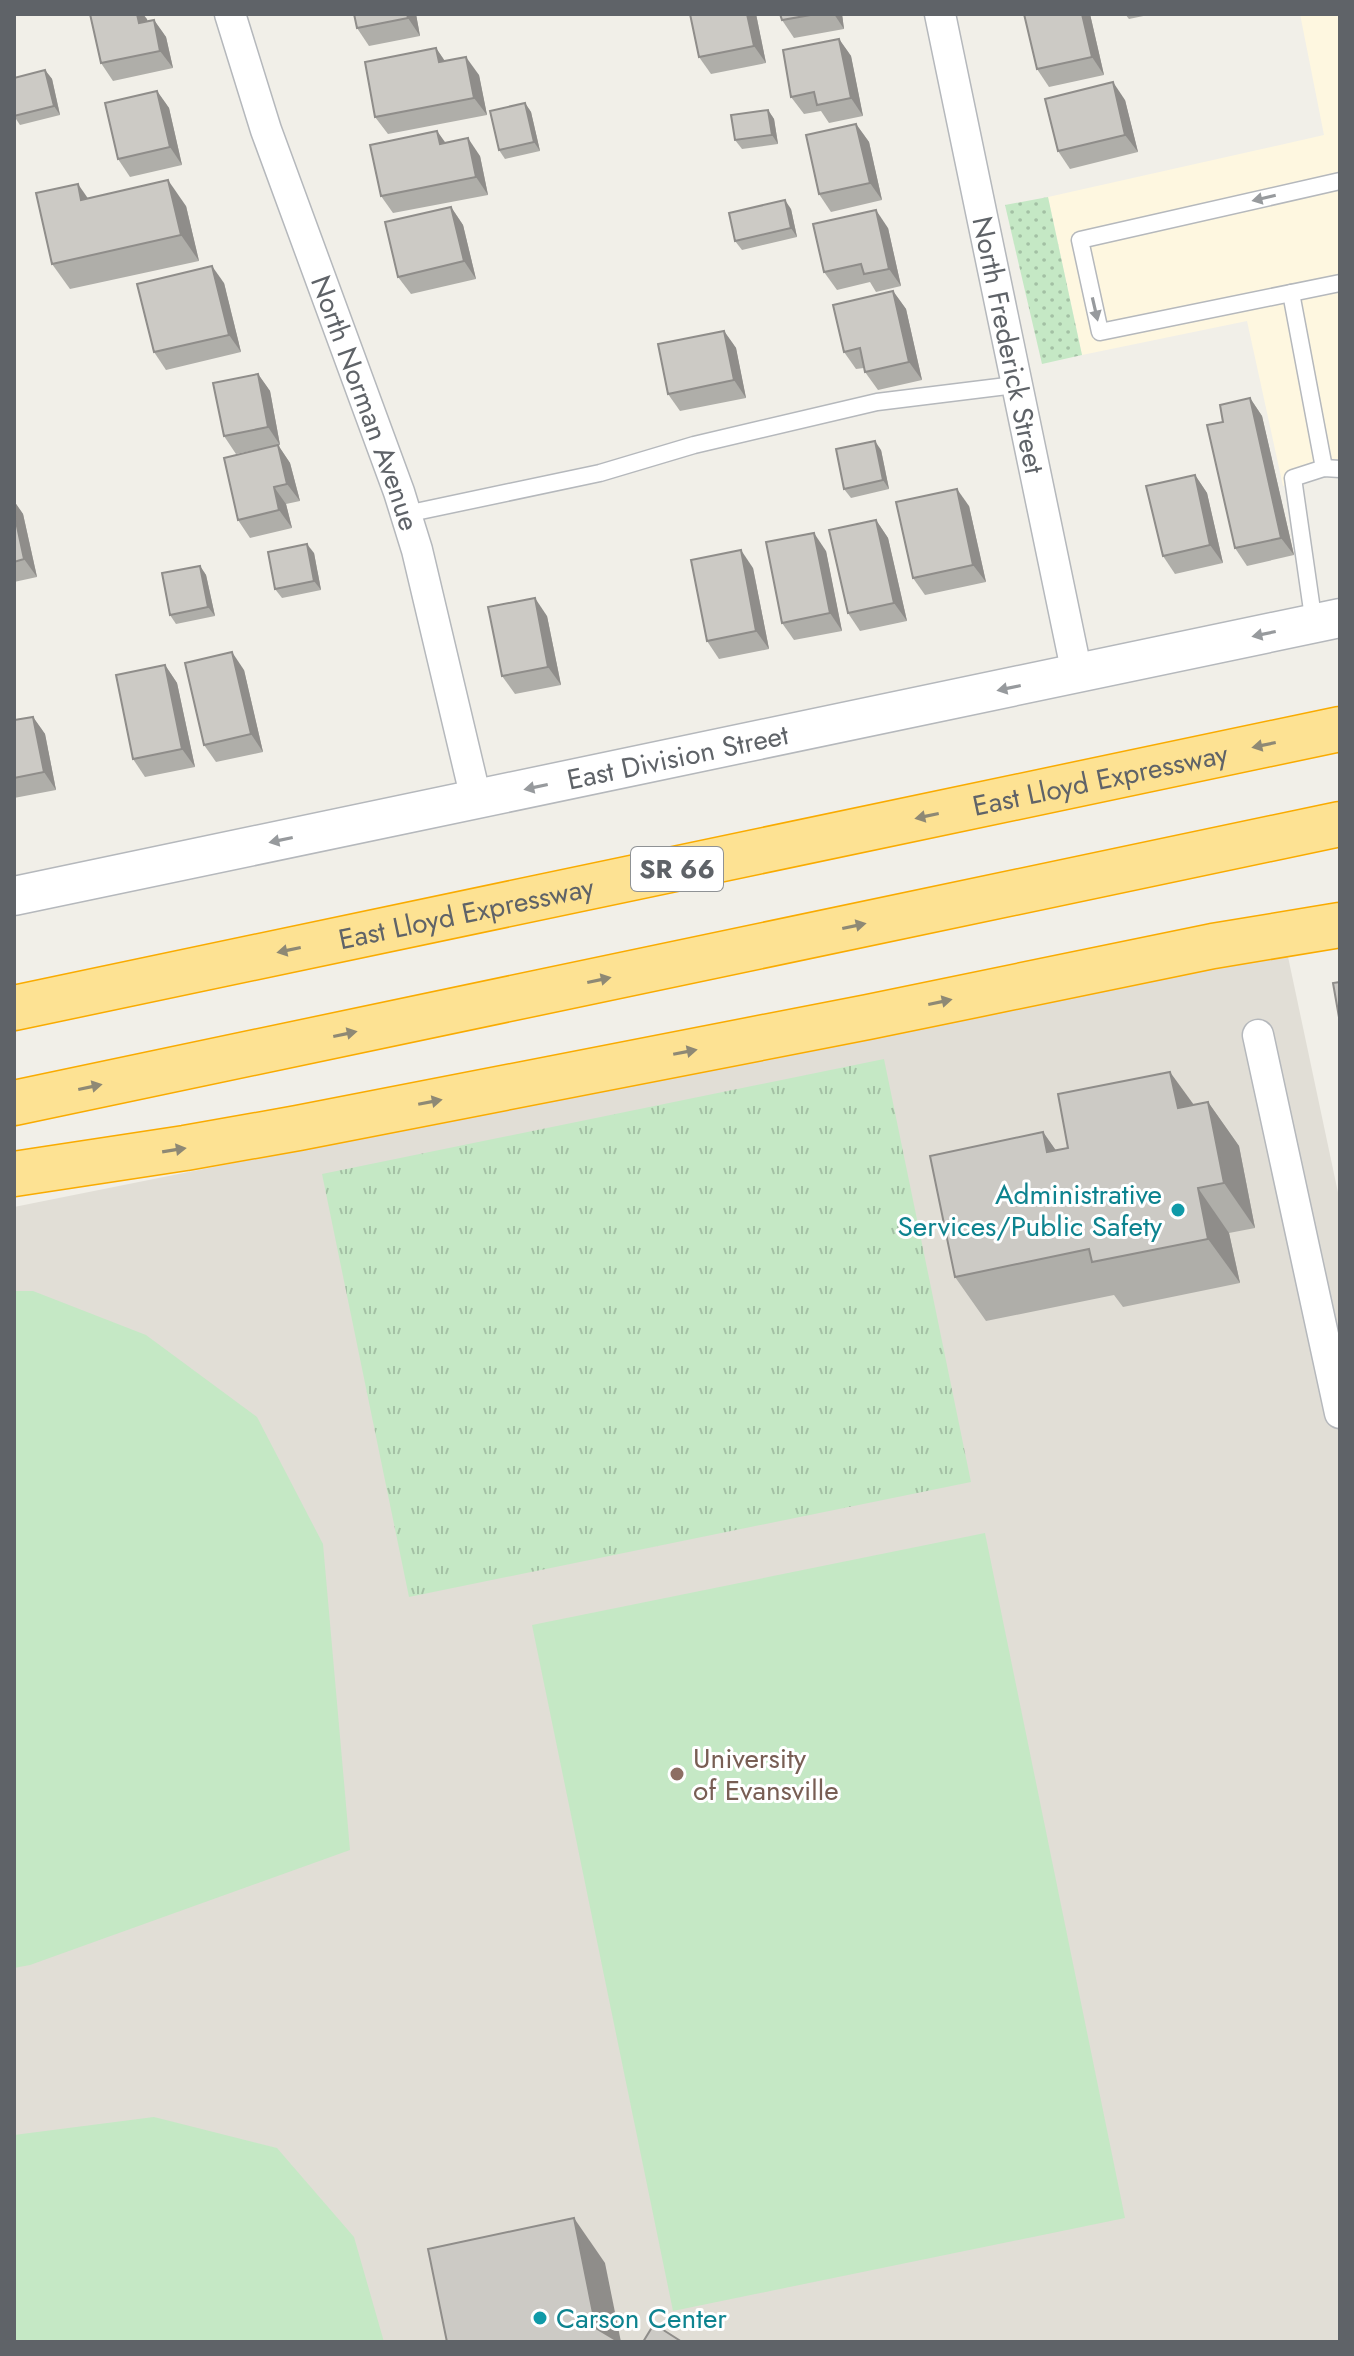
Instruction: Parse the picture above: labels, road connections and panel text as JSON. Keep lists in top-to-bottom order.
{
  "streets": {
    "highway": ["East Lloyd Expressway", "SR 66"],
    "street": ["North Frederick Street", "North Norman Avenue", "East Division Street"]
  },
  "crossings": [
    ["North Frederick Street", "East Division Street"],
    ["North Norman Avenue", "East Division Street"]
  ],
  "one_way": ["East Division Street"],
  "places": ["Administrative Services/Public Safety", "University of Evansville", "Carson Center"]
}
